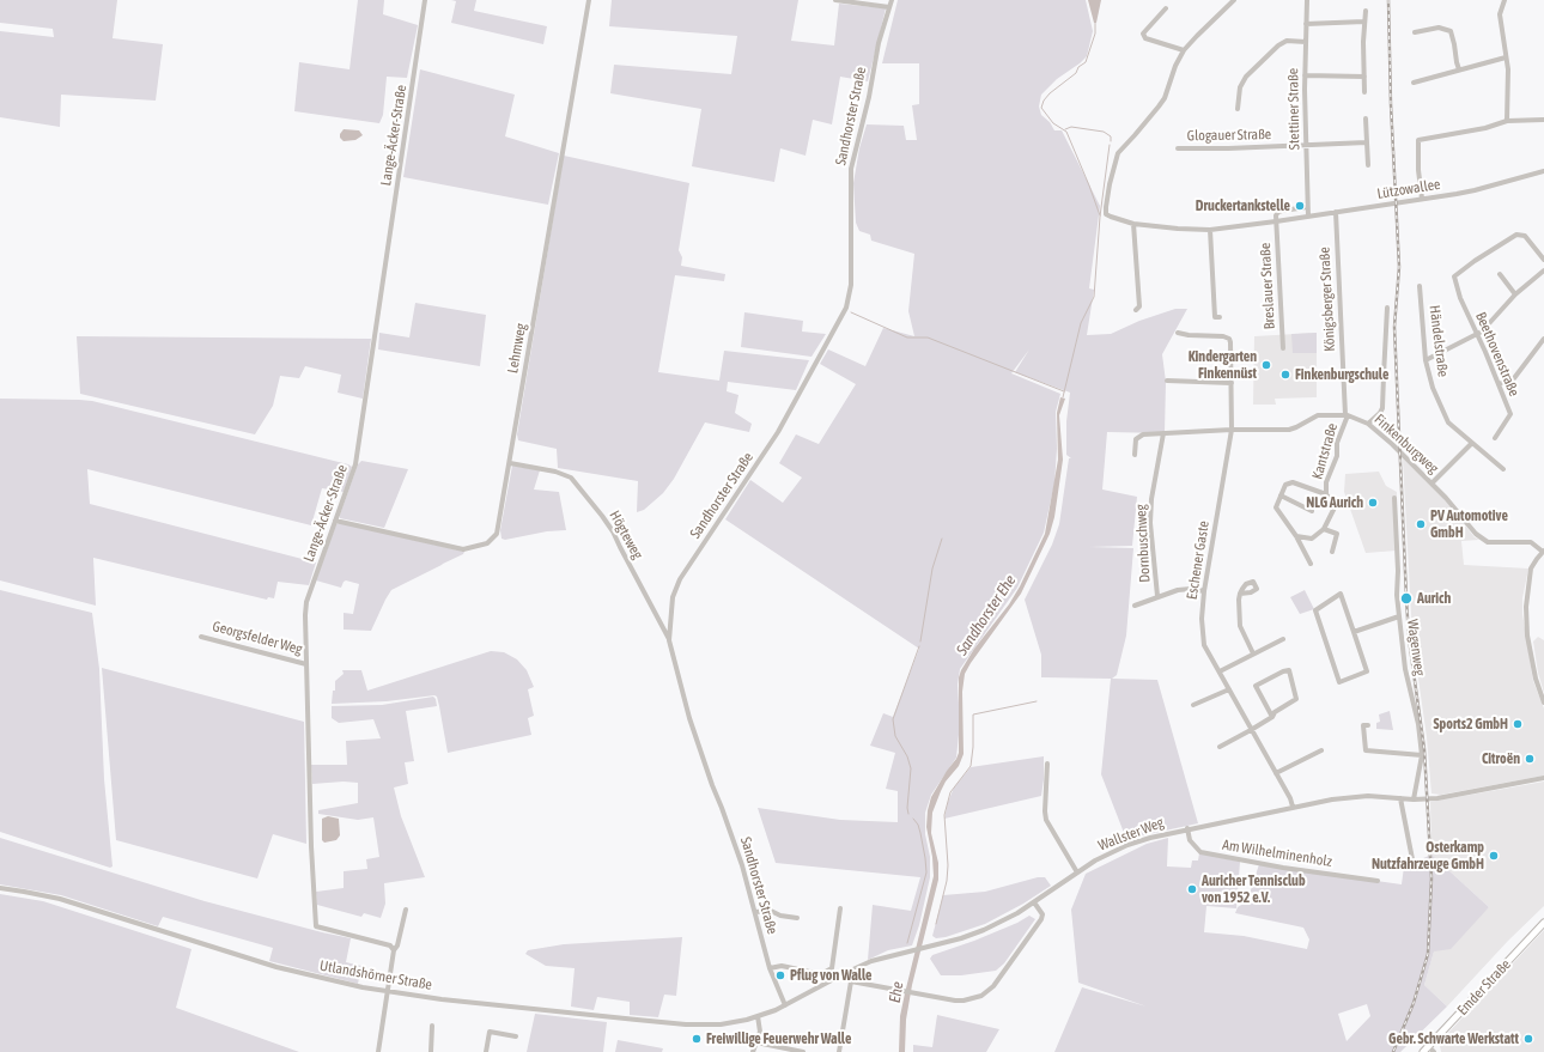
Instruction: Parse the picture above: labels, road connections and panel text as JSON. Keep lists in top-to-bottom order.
{
  "streets": {
    "main road": ["Emder Straße"],
    "street": [
      "Stettiner Straße",
      "Sandhorster Straße",
      "Lange-Äcker-Straße",
      "Glogauer Straße",
      "Lützowallee",
      "Breslauer Straße",
      "Königsberger Straße",
      "Händelstraße",
      "Lehmweg",
      "Beethovenstraße",
      "Finkenburgweg",
      "Kantstraße",
      "Högteweg",
      "Dornbuschweg",
      "Eschener Gaste",
      "Georgsfelder Weg",
      "Wagenweg",
      "Wallster Weg",
      "Am Wilhelminenholz",
      "Utlandshörner Straße"
    ]
  },
  "crossings": [
    ["Stettiner Straße", "Glogauer Straße"],
    ["Stettiner Straße", "Lützowallee"],
    ["Sandhorster Straße", "Högteweg"],
    ["Sandhorster Straße", "Wallster Weg"],
    ["Lange-Äcker-Straße", "Lehmweg"],
    ["Lange-Äcker-Straße", "Georgsfelder Weg"],
    ["Lützowallee", "Breslauer Straße"],
    ["Lützowallee", "Königsberger Straße"],
    ["Königsberger Straße", "Finkenburgweg"],
    ["Königsberger Straße", "Kantstraße"],
    ["Lehmweg", "Högteweg"],
    ["Finkenburgweg", "Kantstraße"],
    ["Finkenburgweg", "Dornbuschweg"],
    ["Finkenburgweg", "Eschener Gaste"],
    ["Eschener Gaste", "Wallster Weg"],
    ["Wagenweg", "Wallster Weg"],
    ["Wallster Weg", "Am Wilhelminenholz"],
    ["Wallster Weg", "Utlandshörner Straße"]
  ],
  "water": ["Sandhorster Ehe", "Ehe"],
  "places": [
    "Druckertankstelle",
    "Kindergarten Finkennüst",
    "Finkenburgschule",
    "NLG Aurich",
    "PV Automotive GmbH",
    "Aurich",
    "Sports2 GmbH",
    "Citroën",
    "Osterkamp Nutzfahrzeuge GmbH",
    "Auricher Tennisclub von 1952 e.V.",
    "Pflug von Walle",
    "Freiwillige Feuerwehr Walle",
    "Gebr. Schwarte Werkstatt"
  ]
}
